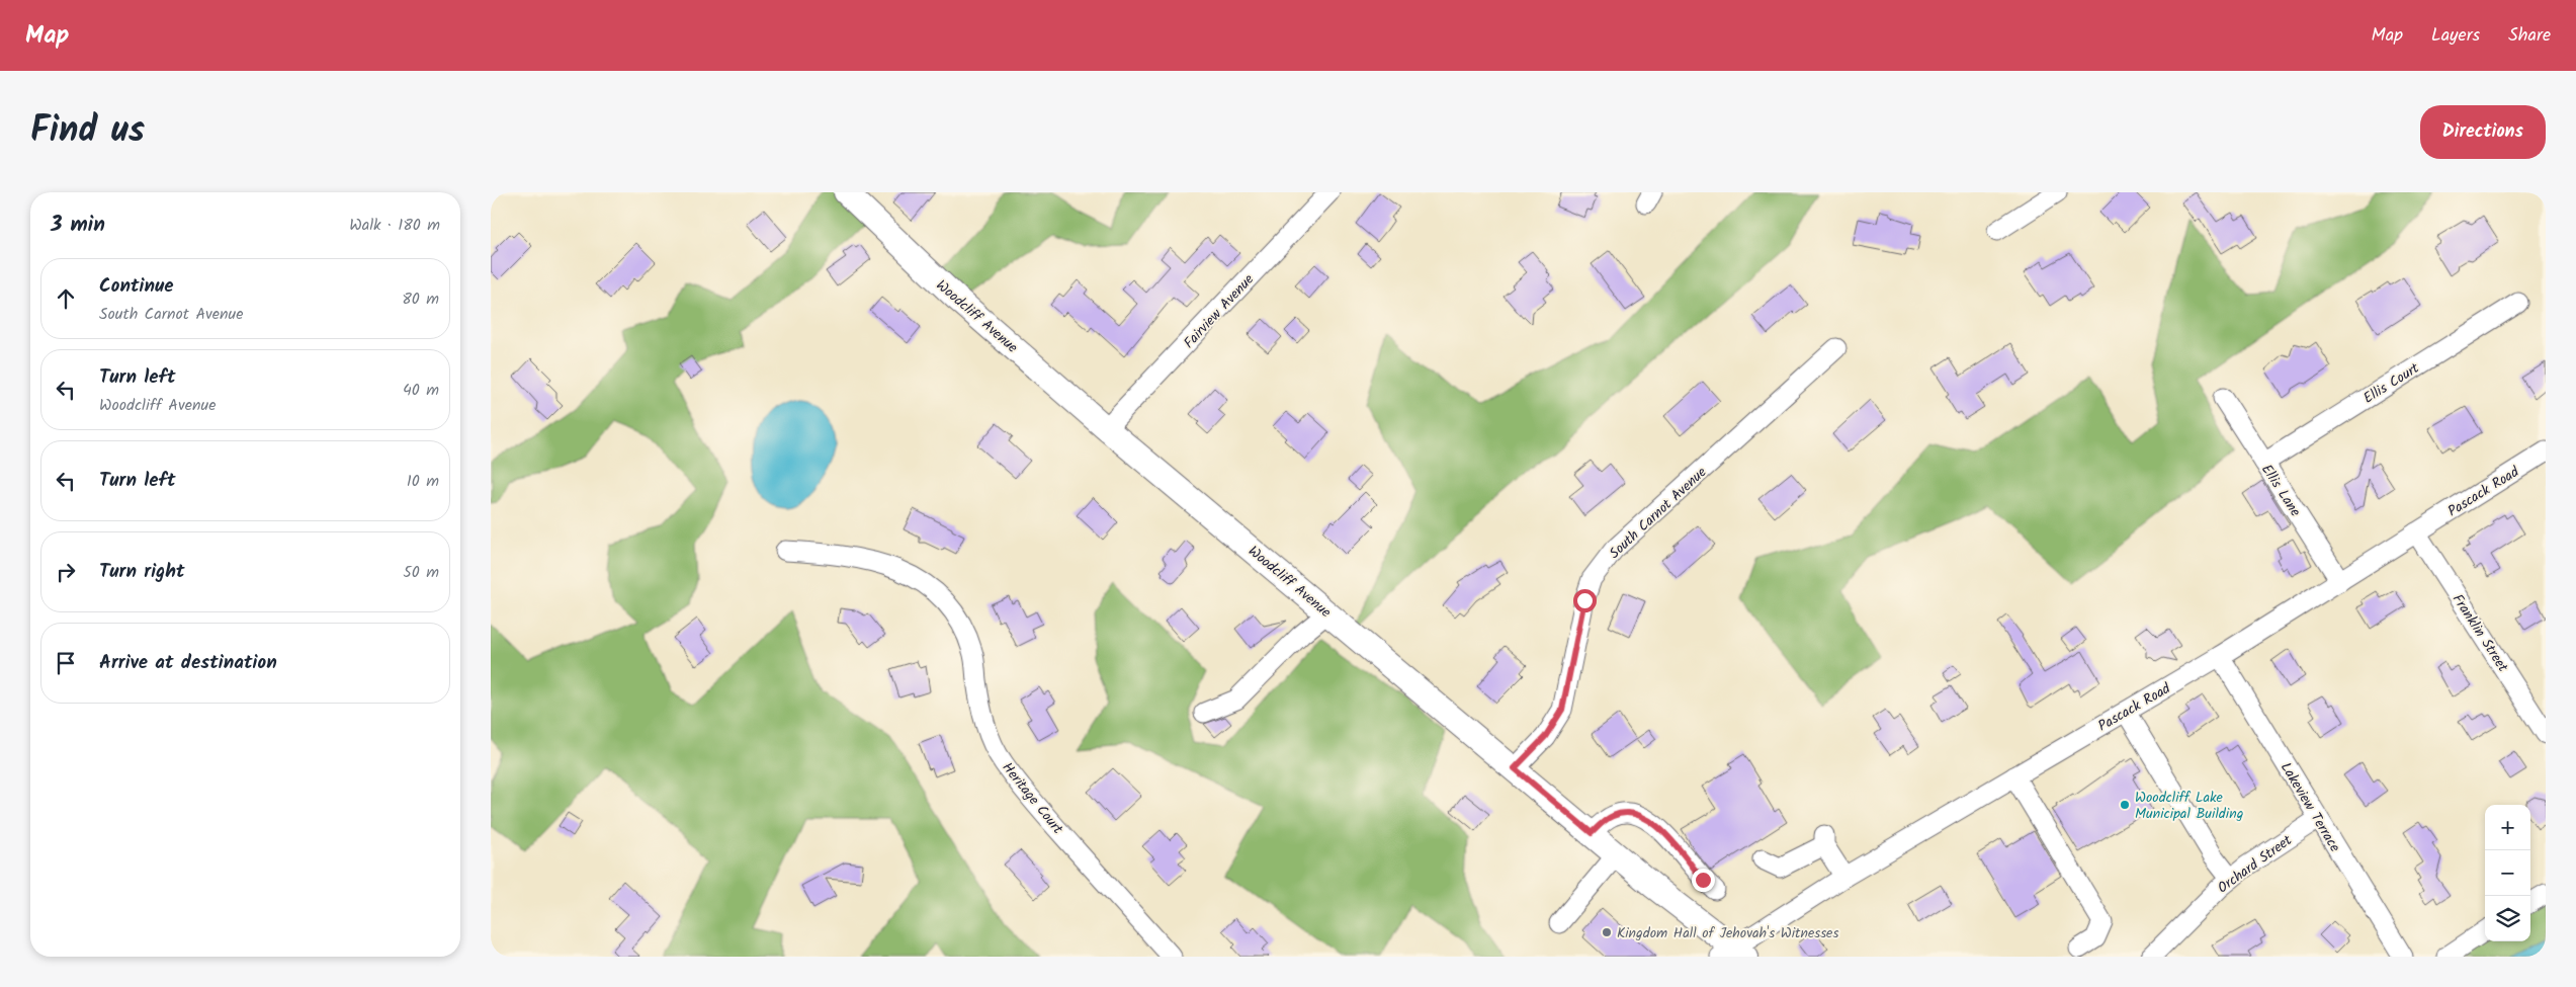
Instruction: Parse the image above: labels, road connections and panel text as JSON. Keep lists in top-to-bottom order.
{
  "streets": {
    "main road": ["Woodcliff Avenue"],
    "street": [
      "Fairview Avenue",
      "Ellis Court",
      "Ellis Lane",
      "Pascack Road",
      "South Carnot Avenue",
      "Franklin Street",
      "Heritage Court",
      "Lakeview Terrace",
      "Orchard Street"
    ]
  },
  "crossings": [
    ["Fairview Avenue", "Woodcliff Avenue"],
    ["Woodcliff Avenue", "Pascack Road"],
    ["Woodcliff Avenue", "South Carnot Avenue"],
    ["Ellis Court", "Ellis Lane"],
    ["Ellis Lane", "Pascack Road"],
    ["Pascack Road", "Franklin Street"],
    ["Pascack Road", "Lakeview Terrace"],
    ["Lakeview Terrace", "Orchard Street"]
  ],
  "places": ["Woodcliff Lake Municipal Building", "Kingdom Hall of Jehovah's Witnesses"],
  "page": {
    "header": "Map",
    "nav": ["Map", "Layers", "Share"],
    "title": "Find us",
    "buttons": "Directions",
    "heading": ["3 min", "Walk · 180 m"],
    "list": [
      ["Continue", "South Carnot Avenue", "80 m"],
      ["Turn left", "Woodcliff Avenue", "40 m"],
      ["Turn left", "10 m"],
      ["Turn right", "50 m"],
      "Arrive at destination"
    ],
    "map_buttons": ["+", "−"]
  }
}
